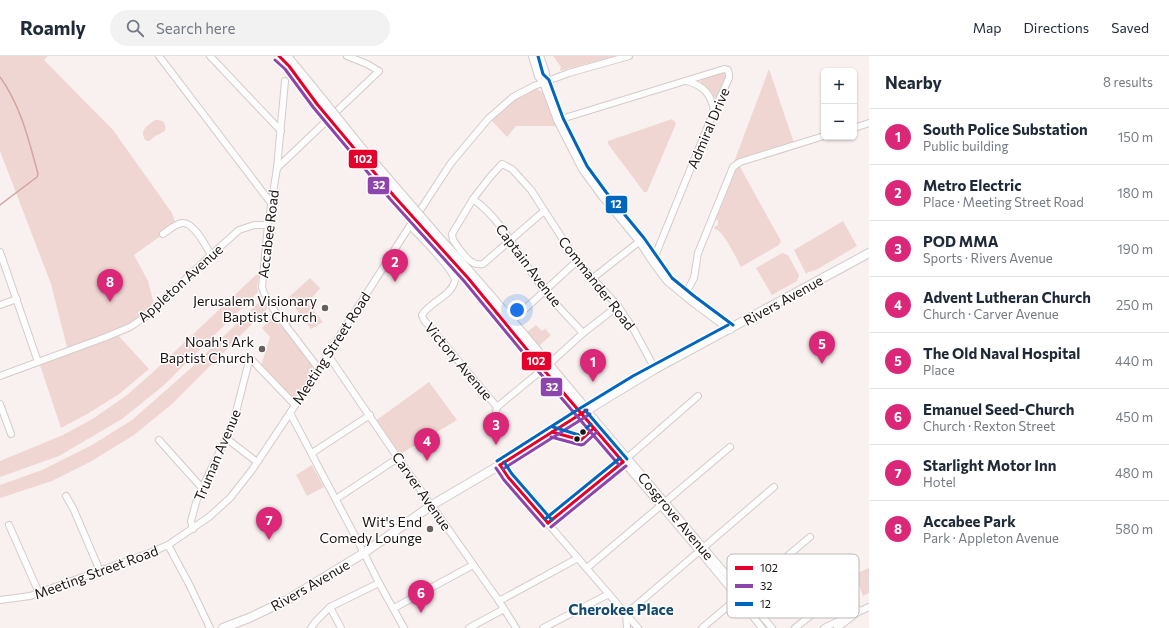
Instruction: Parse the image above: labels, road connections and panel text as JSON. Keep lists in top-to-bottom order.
{
  "streets": {
    "main road": ["Rivers Avenue", "Cosgrove Avenue"],
    "street": [
      "Admiral Drive",
      "Accabee Road",
      "Captain Avenue",
      "Appleton Avenue",
      "Commander Road",
      "Meeting Street Road",
      "Victory Avenue",
      "Truman Avenue",
      "Carver Avenue"
    ]
  },
  "crossings": [
    ["Accabee Road", "Appleton Avenue"],
    ["Accabee Road", "Meeting Street Road"],
    ["Captain Avenue", "Commander Road"],
    ["Commander Road", "Rivers Avenue"],
    ["Rivers Avenue", "Carver Avenue"],
    ["Rivers Avenue", "Cosgrove Avenue"],
    ["Meeting Street Road", "Victory Avenue"],
    ["Meeting Street Road", "Truman Avenue"],
    ["Meeting Street Road", "Carver Avenue"],
    ["Victory Avenue", "Cosgrove Avenue"]
  ],
  "districts": ["Cherokee Place"],
  "places": ["Jerusalem Visionary Baptist Church", "Noah's Ark Baptist Church", "Wit's End Comedy Lounge"],
  "lines": ["transit line 102", "transit line 12", "transit line 32"],
  "legend": ["102", "32", "12"],
  "page": {
    "header": "Roamly",
    "search": "Search here",
    "nav": ["Map", "Directions", "Saved"],
    "heading": ["Nearby", "8 results"],
    "map_buttons": ["+", "−"],
    "list": [
      {
        "mark": "1",
        "name": "South Police Substation",
        "note": "Public building",
        "value": "150 m"
      },
      {
        "mark": "2",
        "name": "Metro Electric",
        "note": "Place · Meeting Street Road",
        "value": "180 m"
      },
      {
        "mark": "3",
        "name": "POD MMA",
        "note": "Sports · Rivers Avenue",
        "value": "190 m"
      },
      {
        "mark": "4",
        "name": "Advent Lutheran Church",
        "note": "Church · Carver Avenue",
        "value": "250 m"
      },
      {
        "mark": "5",
        "name": "The Old Naval Hospital",
        "note": "Place",
        "value": "440 m"
      },
      {
        "mark": "6",
        "name": "Emanuel Seed-Church",
        "note": "Church · Rexton Street",
        "value": "450 m"
      },
      {
        "mark": "7",
        "name": "Starlight Motor Inn",
        "note": "Hotel",
        "value": "480 m"
      },
      {
        "mark": "8",
        "name": "Accabee Park",
        "note": "Park · Appleton Avenue",
        "value": "580 m"
      }
    ],
    "pins": [
      "2",
      "8",
      "5",
      "1",
      "3",
      "4",
      "7",
      "6"
    ]
  }
}
